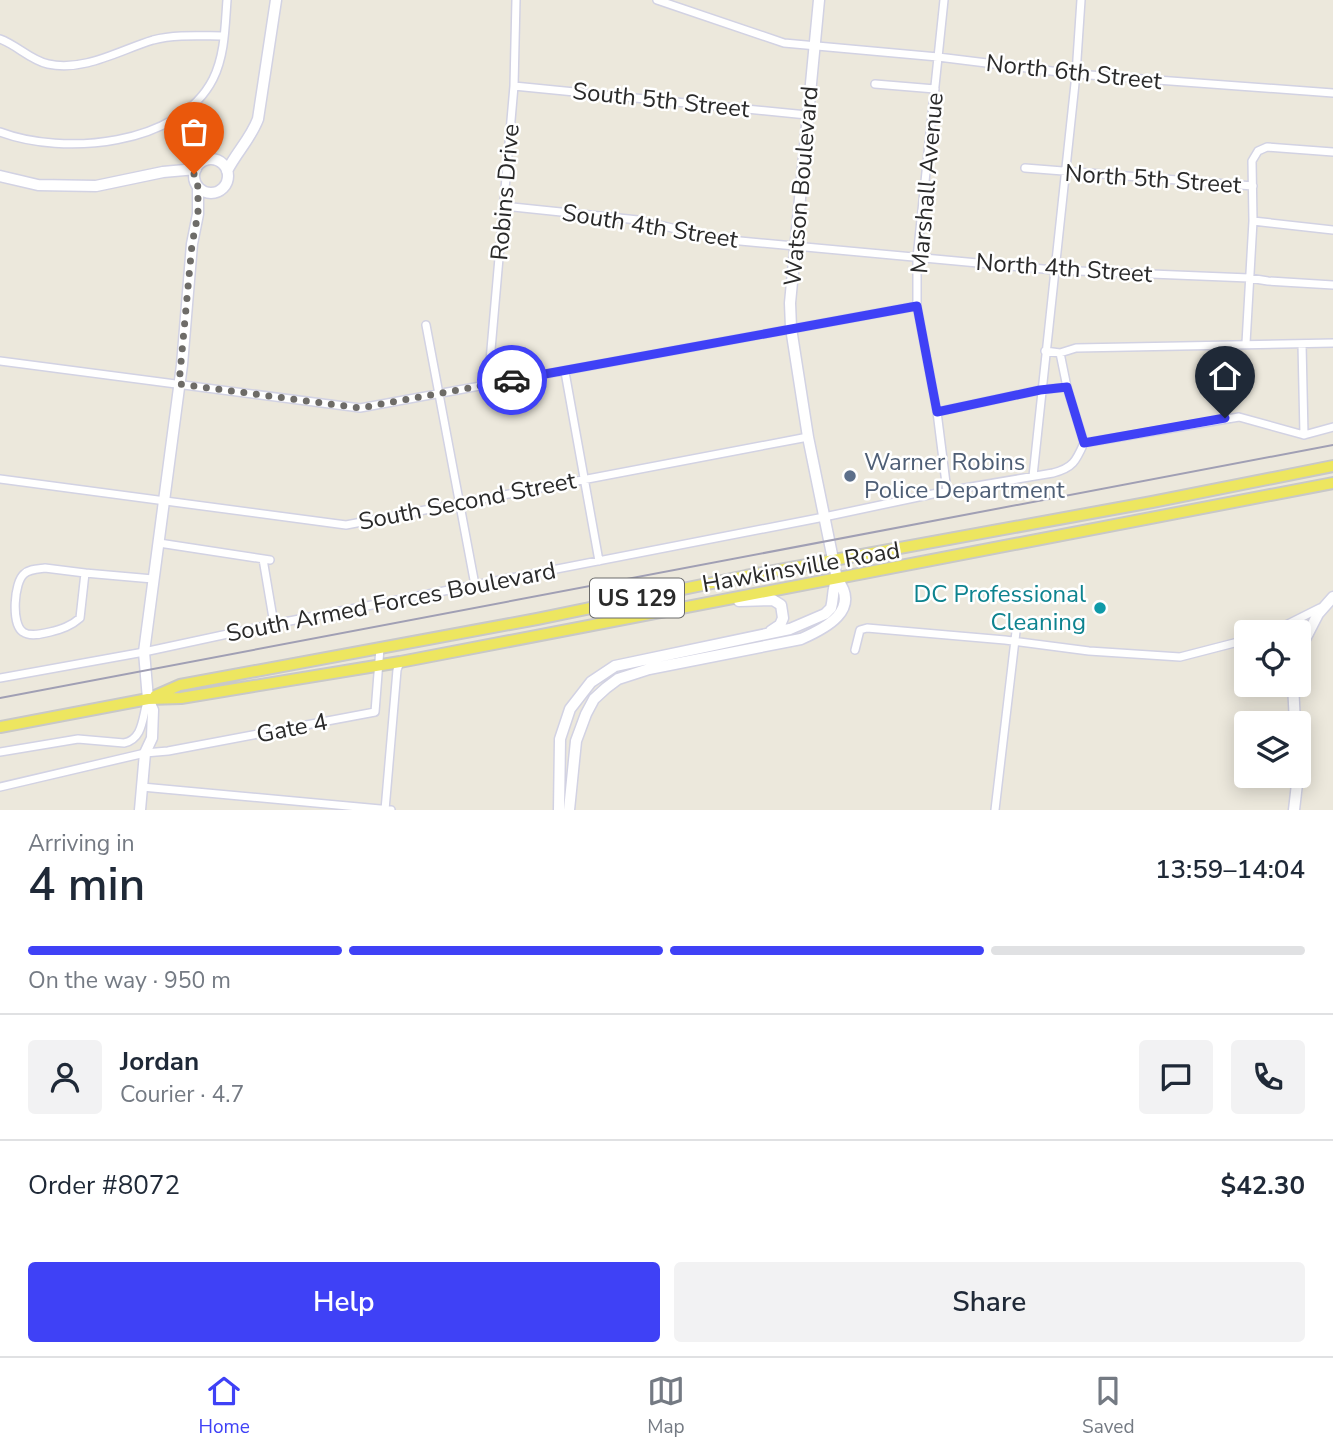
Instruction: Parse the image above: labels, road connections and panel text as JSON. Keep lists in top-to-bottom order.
{
  "streets": {
    "main road": ["Hawkinsville Road", "US 129"],
    "street": [
      "North 6th Street",
      "South 5th Street",
      "North 5th Street",
      "Marshall Avenue",
      "Watson Boulevard",
      "Robins Drive",
      "South 4th Street",
      "North 4th Street",
      "South Second Street",
      "South Armed Forces Boulevard",
      "Gate 4"
    ]
  },
  "crossings": [
    ["North 6th Street", "Marshall Avenue"],
    ["North 6th Street", "Watson Boulevard"],
    ["South 5th Street", "Watson Boulevard"],
    ["South 5th Street", "Robins Drive"],
    ["Marshall Avenue", "North 4th Street"],
    ["Marshall Avenue", "South Armed Forces Boulevard"],
    ["Watson Boulevard", "South 4th Street"],
    ["Watson Boulevard", "North 4th Street"],
    ["Watson Boulevard", "South Second Street"],
    ["Watson Boulevard", "Hawkinsville Road"],
    ["Watson Boulevard", "South Armed Forces Boulevard"],
    ["Robins Drive", "South 4th Street"],
    ["South 4th Street", "North 4th Street"],
    ["Hawkinsville Road", "Gate 4"]
  ],
  "places": ["Warner Robins Police Department", "DC Professional Cleaning"],
  "page": {
    "heading": ["4 min", "Arriving in", "13:59–14:04"],
    "panel": [
      "Jordan",
      "Courier · 4.7",
      "Order #8072",
      "$42.30"
    ],
    "bar": "On the way · 950 m",
    "buttons": ["Help", "Share"],
    "tabs": ["Home", "Map", "Saved"]
  }
}
